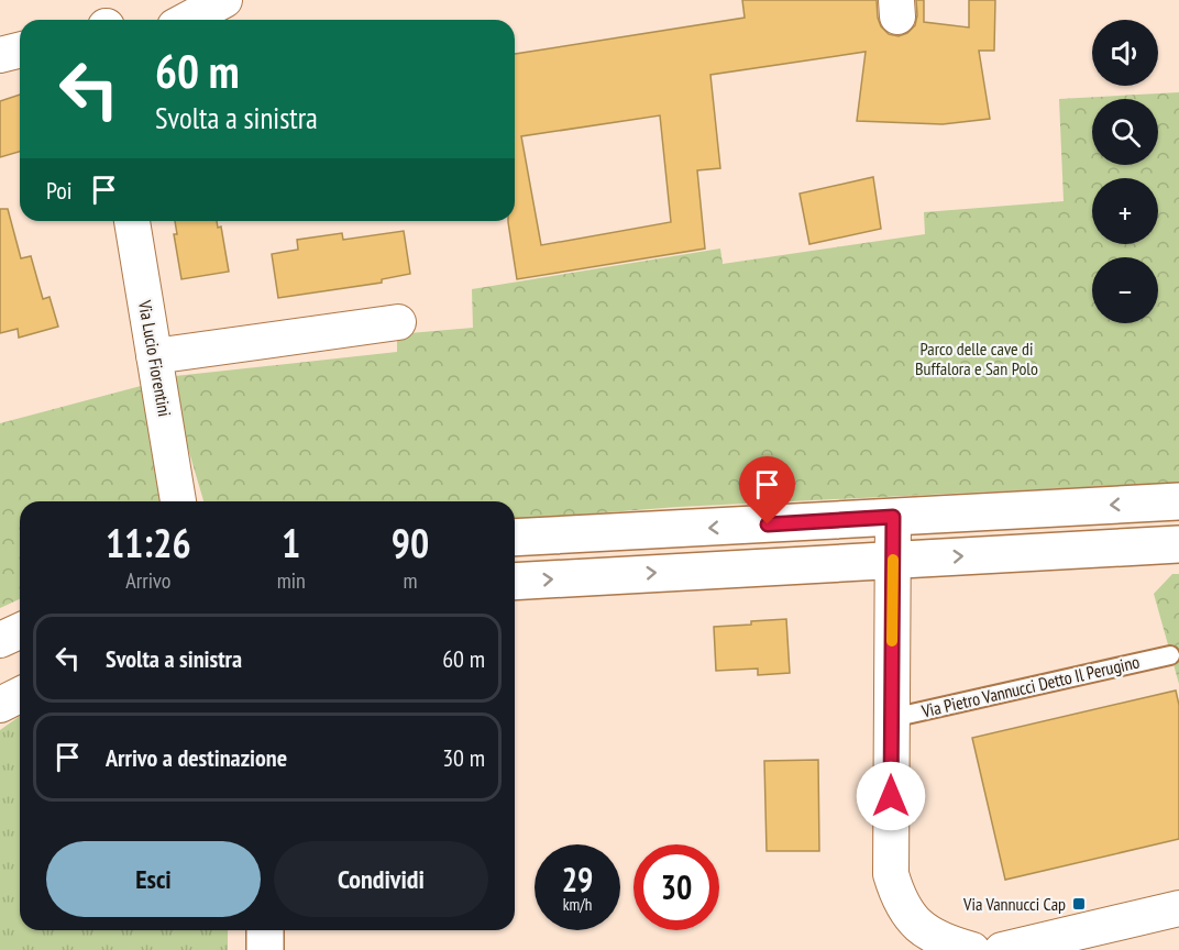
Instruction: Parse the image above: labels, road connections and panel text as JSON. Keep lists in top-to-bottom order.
{
  "streets": {
    "street": ["Via Lucio Fiorentini"],
    "lane": ["Via Pietro Vannucci Detto Il Perugino"]
  },
  "parks": ["Parco delle cave di Buffalora e San Polo"],
  "places": {
    "transit": ["Via Vannucci Cap"]
  },
  "page": {
    "map_buttons": ["+", "−"],
    "turn": ["60 m", "Svolta a sinistra"],
    "then": "Poi",
    "eta": [
      "11:26",
      "Arrivo",
      "1",
      "min",
      "90",
      "m"
    ],
    "list": [
      {
        "name": "Svolta a sinistra",
        "value": "60 m"
      },
      {
        "name": "Arrivo a destinazione",
        "value": "30 m"
      }
    ],
    "buttons": ["Esci", "Condividi"],
    "speed": "29 km/h",
    "limit": "30"
  }
}
